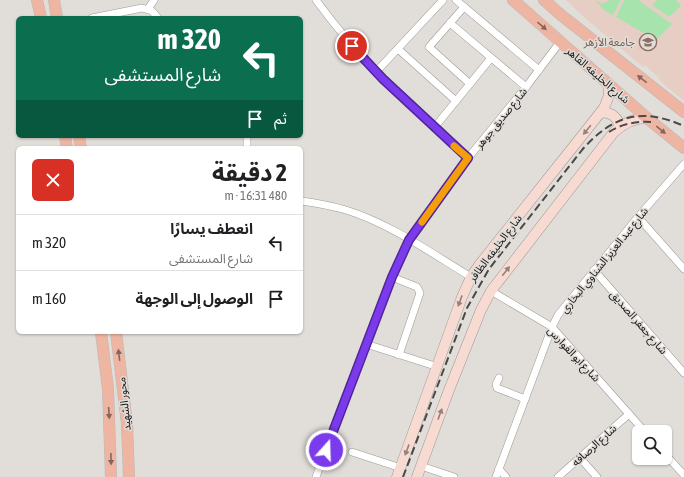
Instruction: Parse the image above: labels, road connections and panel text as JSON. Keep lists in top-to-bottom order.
{
  "streets": {
    "main road": ["شارع الخليفه القاهر", "محور الشهيد"],
    "street": [
      "شارع صديق جوهر",
      "شارع الخليفه الظافر",
      "شارع عبد العزيز الشناوي البخاري",
      "شارع جعفر الصديق",
      "شارع ابو الفوارس",
      "شارع الرصافه"
    ]
  },
  "crossings": [
    ["شارع الخليفه القاهر", "شارع صديق جوهر"],
    ["شارع الخليفه القاهر", "شارع الخليفه الظافر"],
    ["شارع الخليفه الظافر", "شارع ابو الفوارس"],
    ["شارع عبد العزيز الشناوي البخاري", "شارع جعفر الصديق"],
    ["شارع عبد العزيز الشناوي البخاري", "شارع ابو الفوارس"],
    ["شارع ابو الفوارس", "شارع الرصافه"]
  ],
  "places": {
    "school or university": ["جامعة الأزهر"]
  },
  "page": {
    "turn": ["320 m", "شارع المستشفى"],
    "then": "ثم",
    "heading": ["2 دقيقة", "480 m · 16:31"],
    "list": [
      {
        "name": "انعطف يسارًا",
        "note": "شارع المستشفى",
        "value": "320 m"
      },
      {
        "name": "الوصول إلى الوجهة",
        "value": "160 m"
      }
    ]
  }
}
